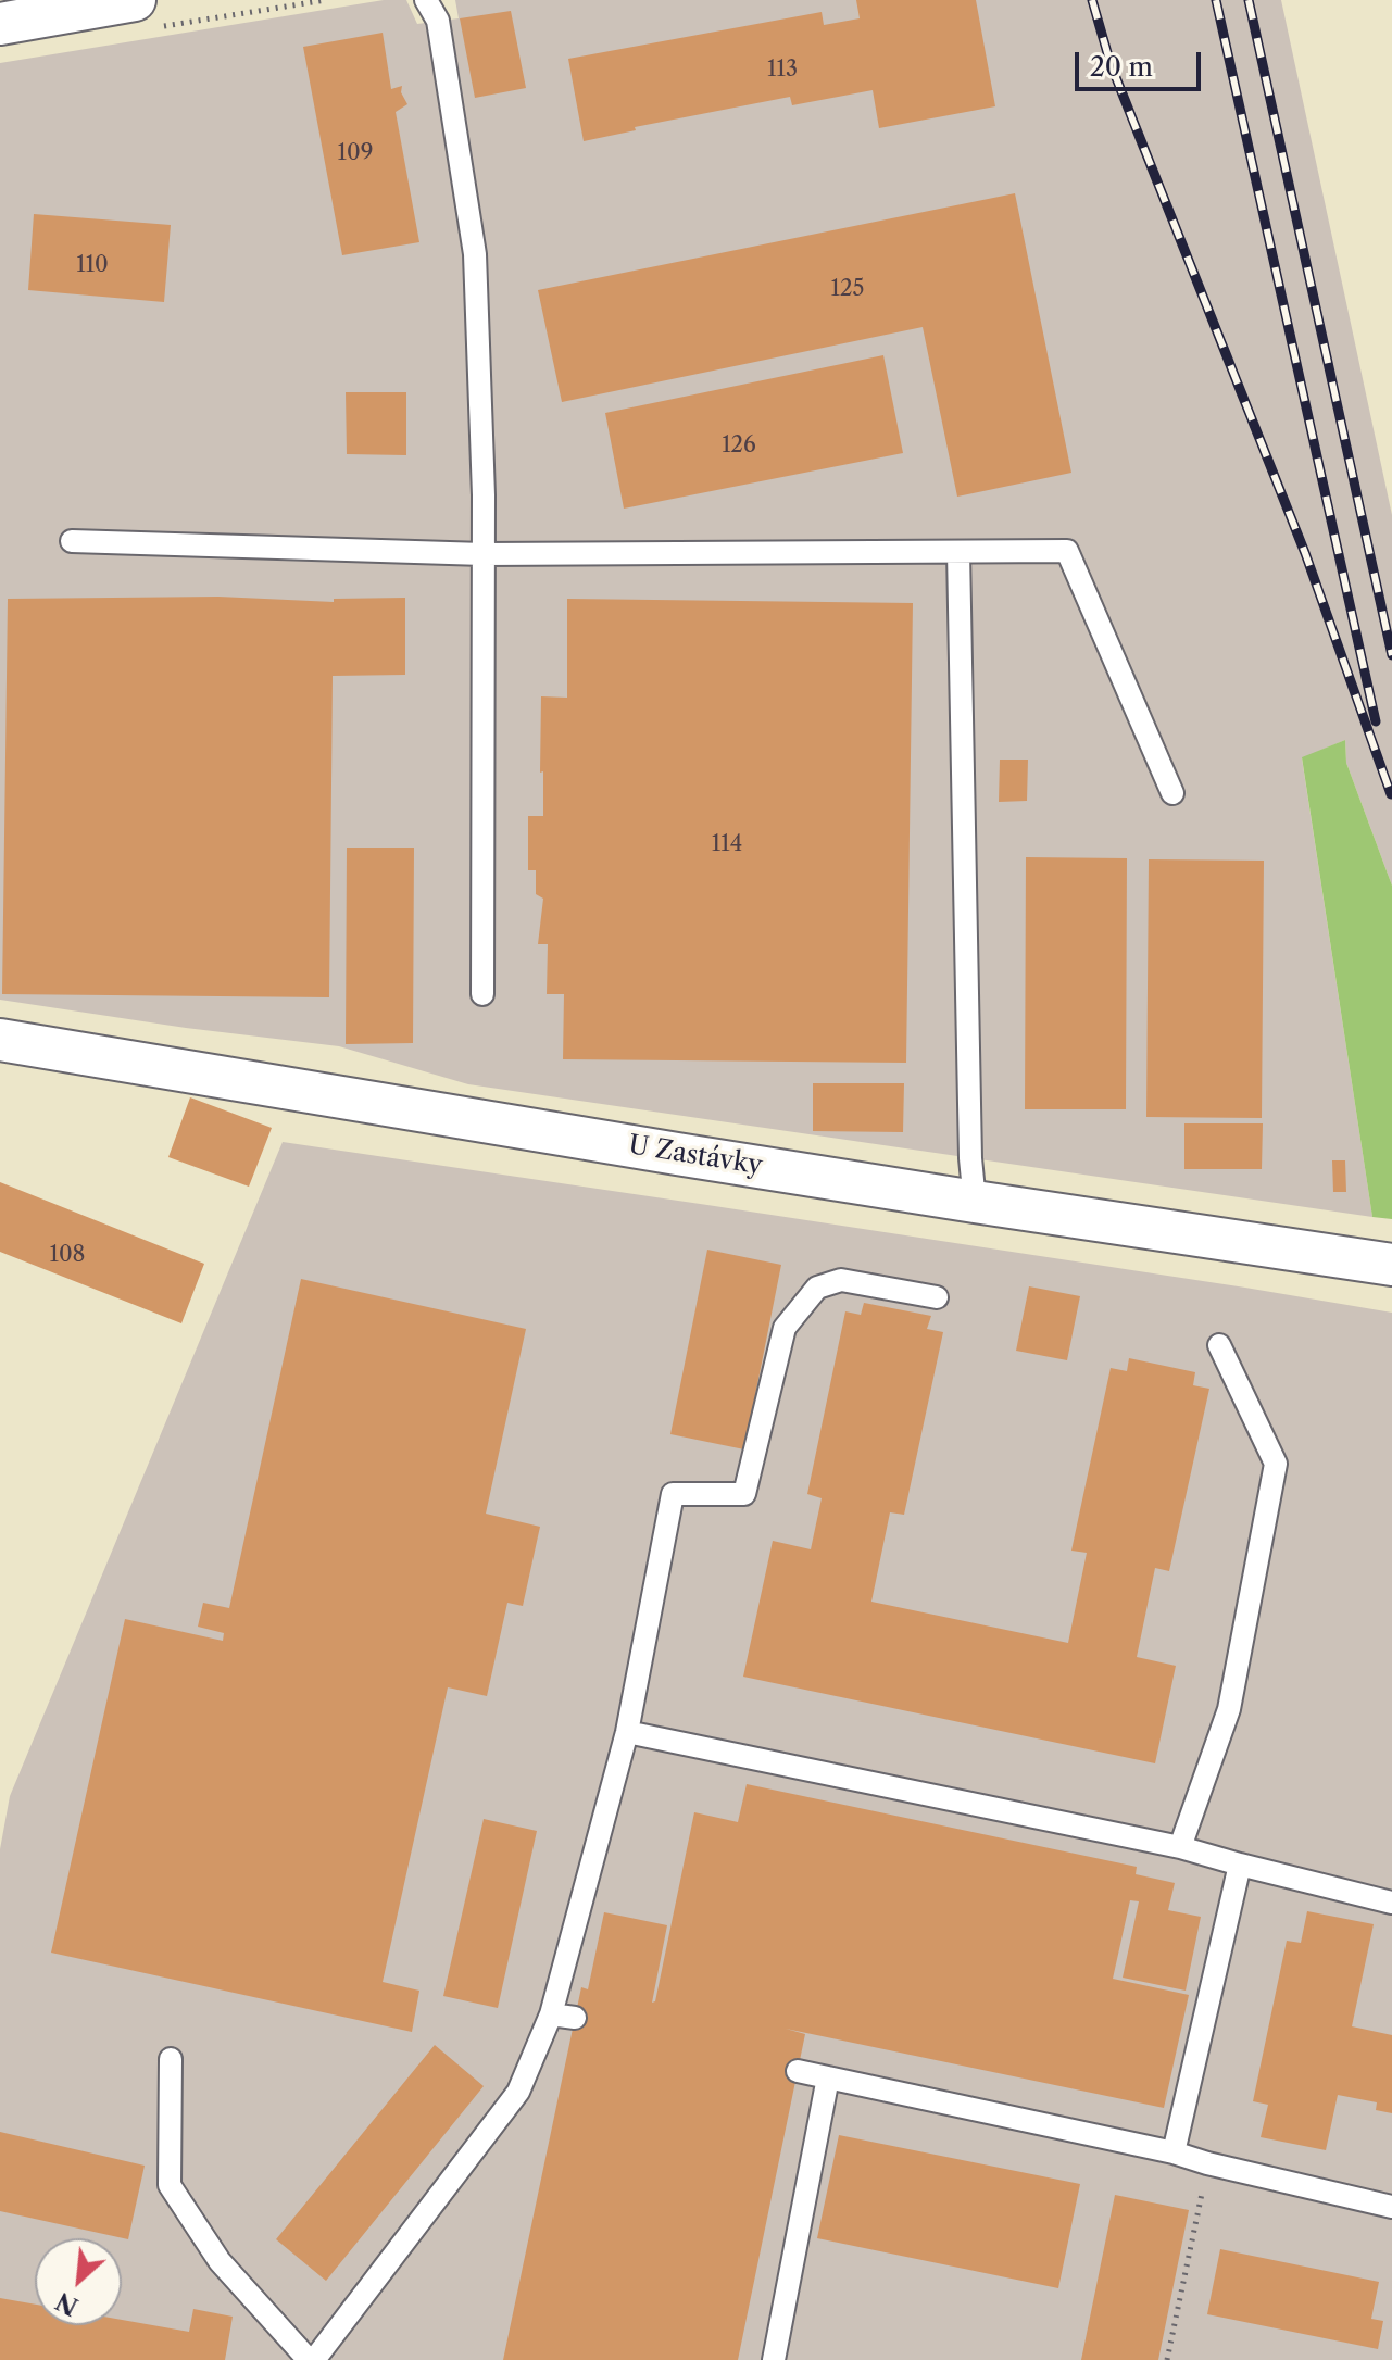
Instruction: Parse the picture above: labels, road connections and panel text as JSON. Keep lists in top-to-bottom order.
{
  "streets": {
    "street": ["U Zastávky"]
  },
  "house_numbers": [
    "113",
    "109",
    "110",
    "125",
    "126",
    "114",
    "108"
  ],
  "scale_bar": "20 m",
  "north": "bottom left"
}
